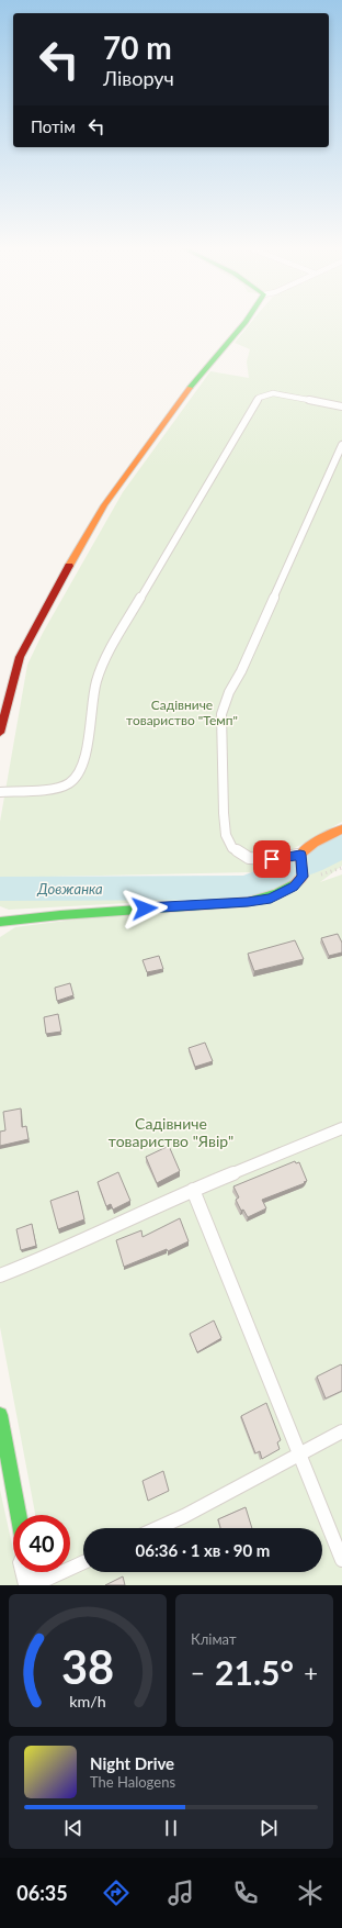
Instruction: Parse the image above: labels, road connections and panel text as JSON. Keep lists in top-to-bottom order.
{
  "water": ["Довжанка"],
  "parks": ["Садівниче товариство \"Темп\"", "Садівниче товариство \"Явір\""],
  "page": {
    "turn": ["70 m", "Ліворуч"],
    "then": "Потім",
    "limit": "40",
    "trip": "06:36 · 1 хв · 90 m",
    "tile": "Клімат",
    "heat": ["−", "21.5°", "+"],
    "song": ["Night Drive", "The Halogens"],
    "tabs": "06:35",
    "gauge": ["38", "km/h"]
  }
}
